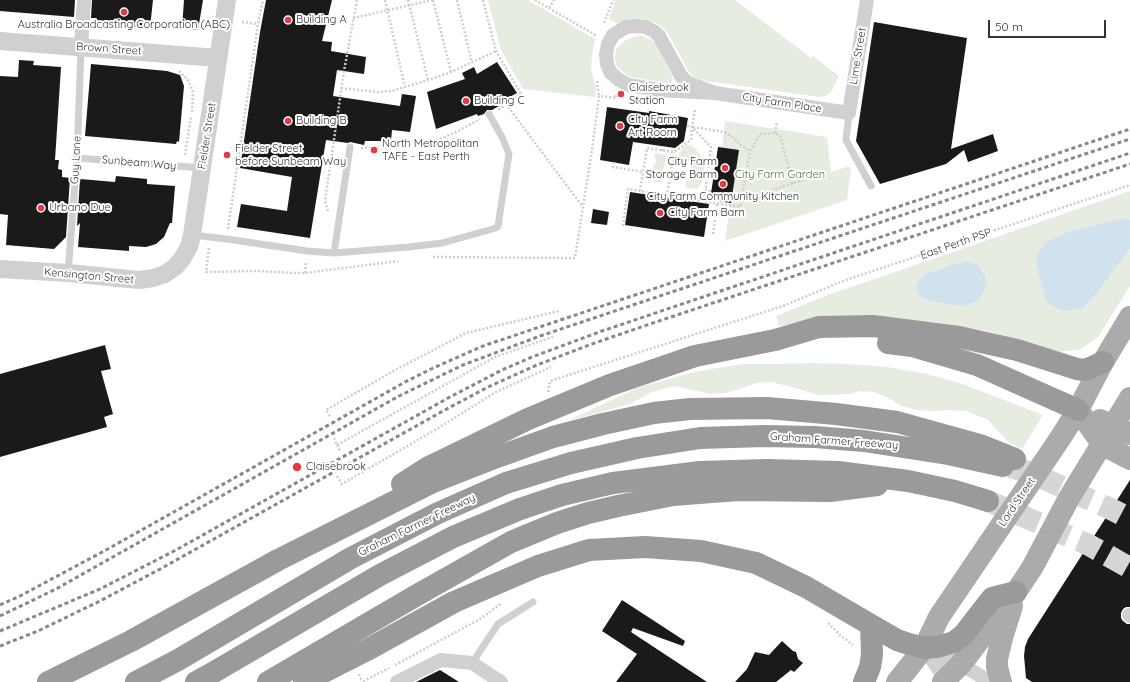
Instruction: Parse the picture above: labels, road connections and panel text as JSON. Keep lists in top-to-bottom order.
{
  "streets": {
    "highway": ["Graham Farmer Freeway"],
    "main road": ["Lord Street"],
    "street": [
      "Brown Street",
      "Lime Street",
      "City Farm Place",
      "Fielder Street",
      "Kensington Street"
    ],
    "lane": ["Guy Lane", "Sunbeam Way"],
    "path": ["East Perth PSP"]
  },
  "crossings": [
    ["Brown Street", "Fielder Street"],
    ["Brown Street", "Guy Lane"],
    ["Lime Street", "City Farm Place"],
    ["Fielder Street", "Sunbeam Way"],
    ["Fielder Street", "Kensington Street"],
    ["Guy Lane", "Sunbeam Way"],
    ["Guy Lane", "Kensington Street"]
  ],
  "parks": ["City Farm Garden"],
  "places": [
    "Australia Broadcasting Corporation (ABC)",
    "Building A",
    "Claisebrook Station",
    "Building C",
    "Building B",
    "City Farm Art Room",
    "North Metropolitan TAFE - East Perth",
    "Fielder Street before Sunbeam Way",
    "City Farm Storage Barm",
    "City Farm Community Kitchen",
    "Urbano Due",
    "City Farm Barn",
    "Claisebrook"
  ],
  "scale_bar": "50 m"
}
